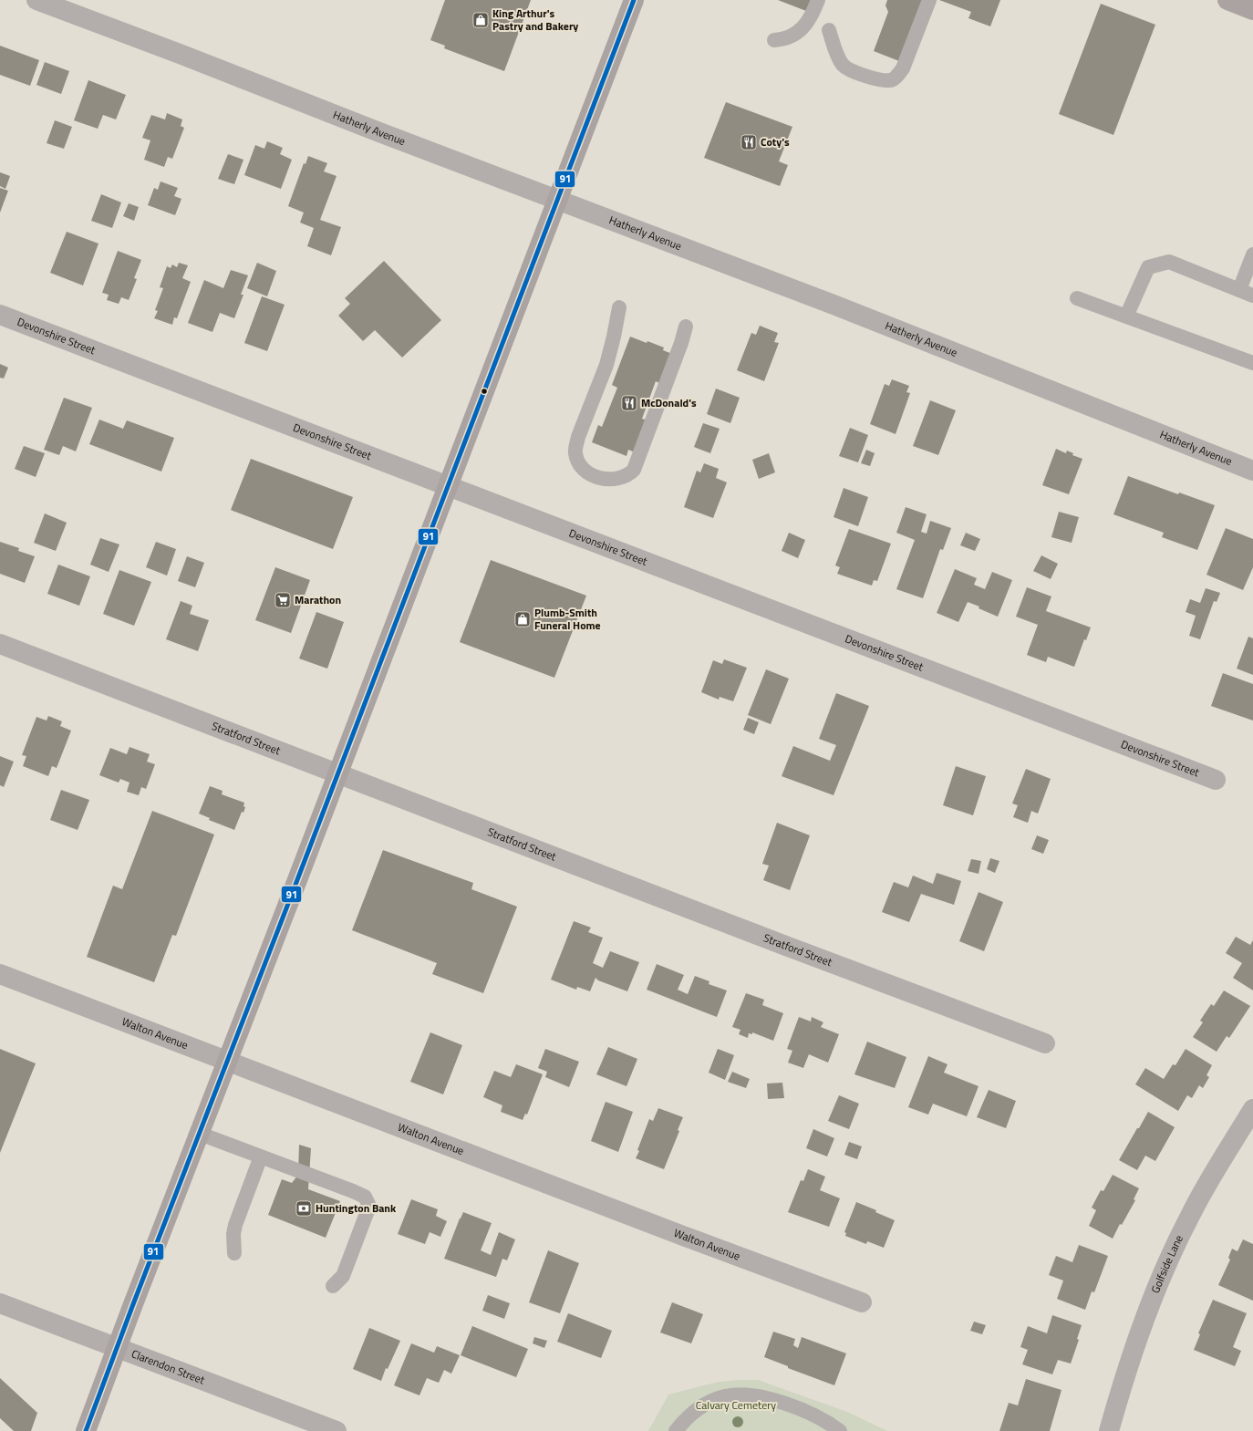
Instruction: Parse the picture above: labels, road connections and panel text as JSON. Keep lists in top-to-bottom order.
{
  "streets": {
    "street": [
      "Hatherly Avenue",
      "Devonshire Street",
      "Stratford Street",
      "Walton Avenue",
      "Golfside Lane",
      "Clarendon Street"
    ]
  },
  "parks": ["Calvary Cemetery"],
  "places": {
    "shop": ["King Arthur's Pastry and Bakery", "Plumb-Smith Funeral Home"],
    "restaurant": ["Coty's", "McDonald's"],
    "supermarket": ["Marathon"],
    "bank": ["Huntington Bank"]
  },
  "lines": ["transit line 91"]
}
